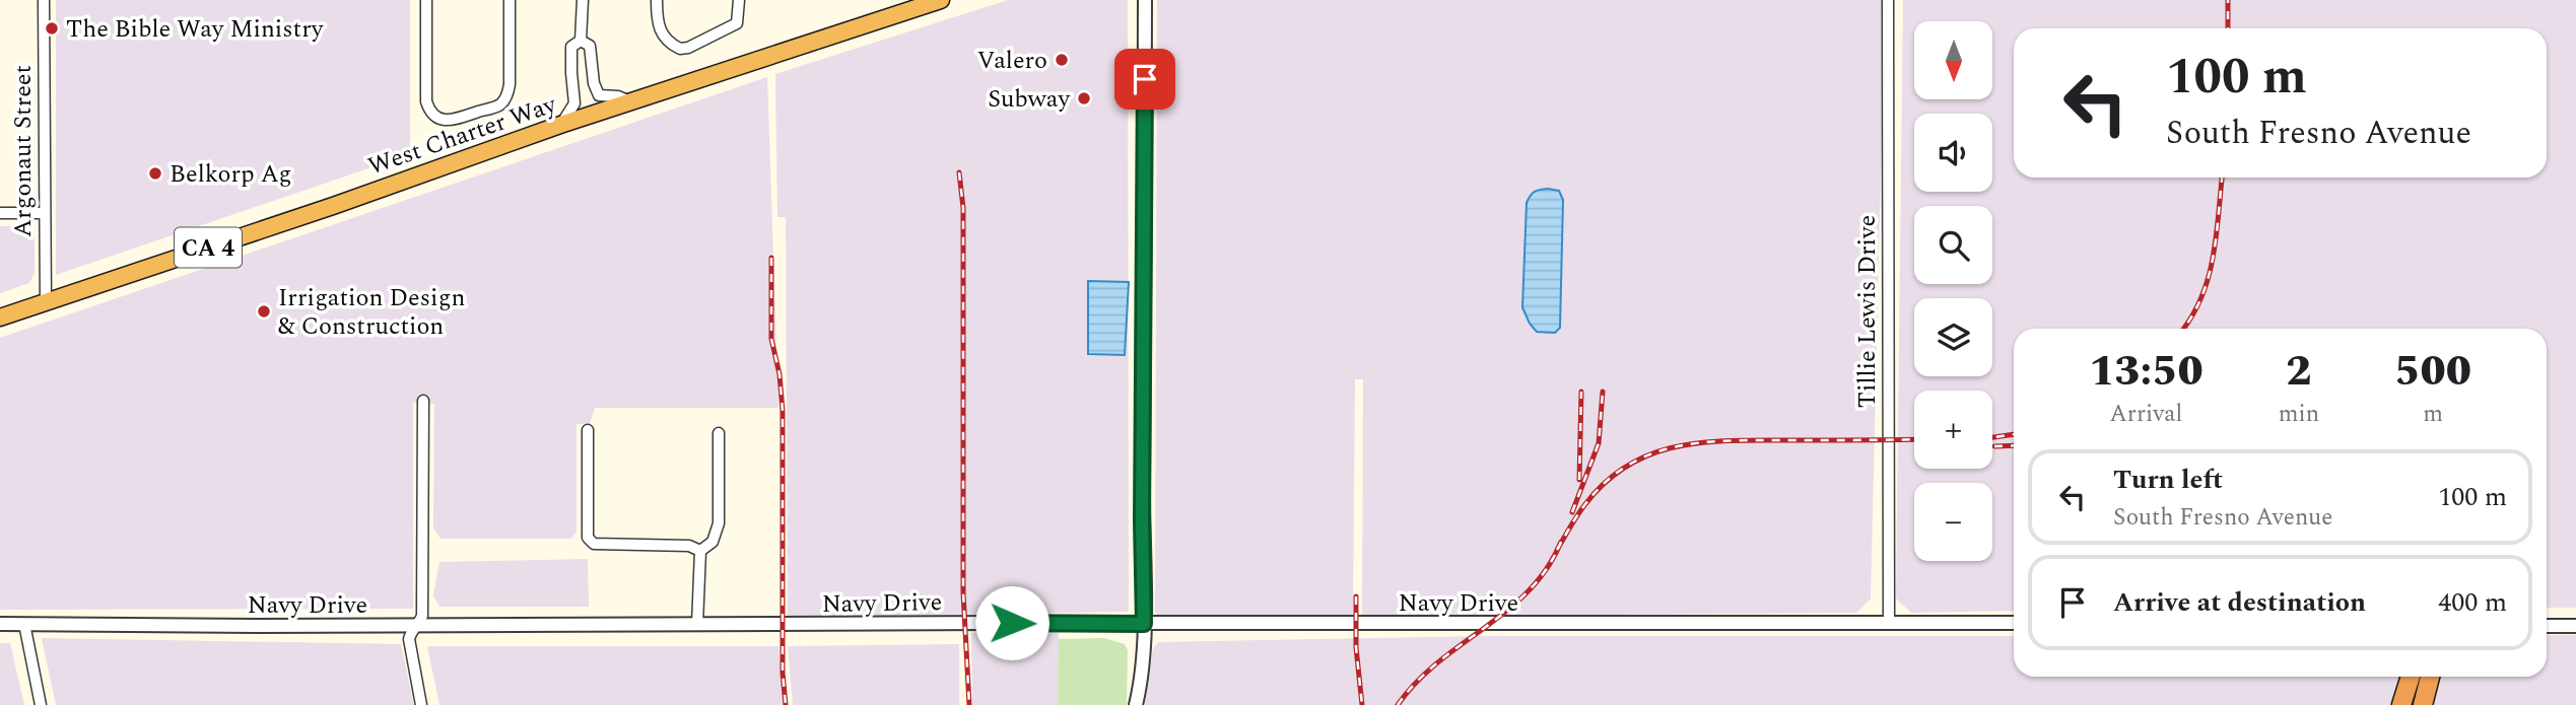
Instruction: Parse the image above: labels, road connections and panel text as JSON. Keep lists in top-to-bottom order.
{
  "streets": {
    "highway": ["West Charter Way", "CA 4"],
    "street": ["Argonaut Street", "Tillie Lewis Drive", "Navy Drive"]
  },
  "crossings": [
    ["West Charter Way", "Argonaut Street"],
    ["Tillie Lewis Drive", "Navy Drive"]
  ],
  "places": [
    "The Bible Way Ministry",
    "Valero",
    "Subway",
    "Belkorp Ag",
    "Irrigation Design & Construction"
  ],
  "north": "bottom",
  "page": {
    "map_buttons": ["+", "−"],
    "turn": ["100 m", "South Fresno Avenue"],
    "eta": [
      "13:50",
      "Arrival",
      "2",
      "min",
      "500",
      "m"
    ],
    "list": [
      {
        "name": "Turn left",
        "note": "South Fresno Avenue",
        "value": "100 m"
      },
      {
        "name": "Arrive at destination",
        "value": "400 m"
      }
    ]
  }
}
